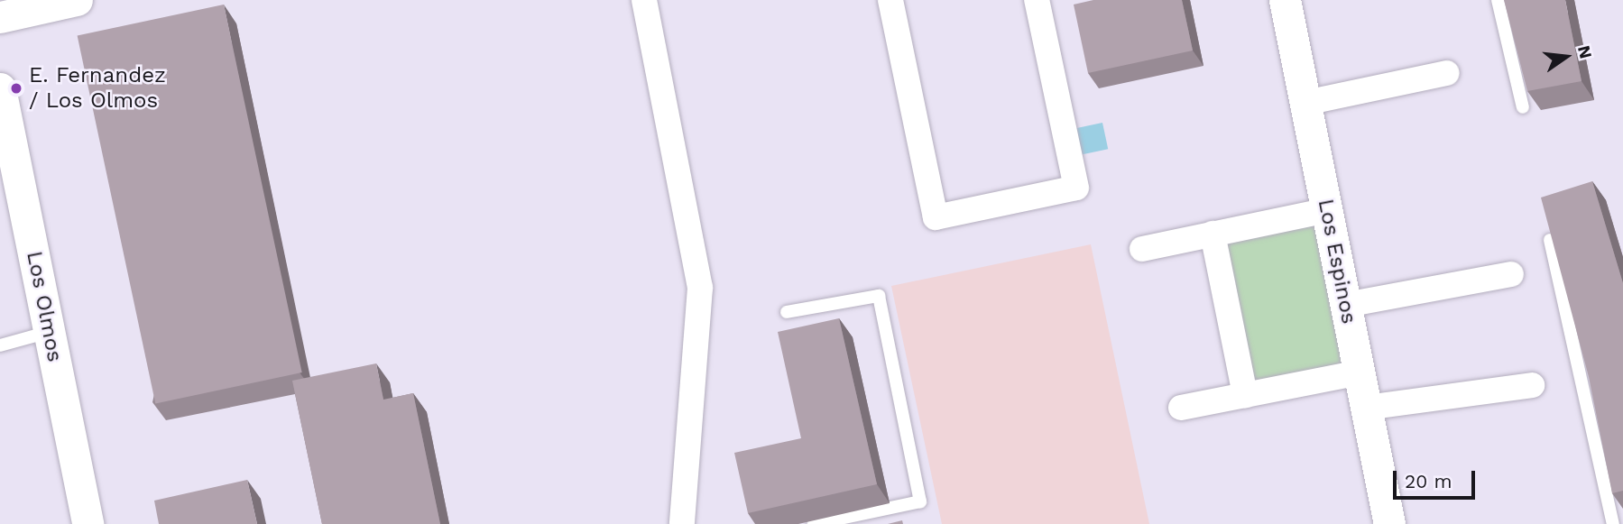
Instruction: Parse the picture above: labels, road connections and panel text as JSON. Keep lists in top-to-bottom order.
{
  "streets": {
    "street": ["Los Espinos", "Los Olmos"]
  },
  "places": ["E. Fernandez / Los Olmos"],
  "scale_bar": "20 m",
  "north": "right"
}
